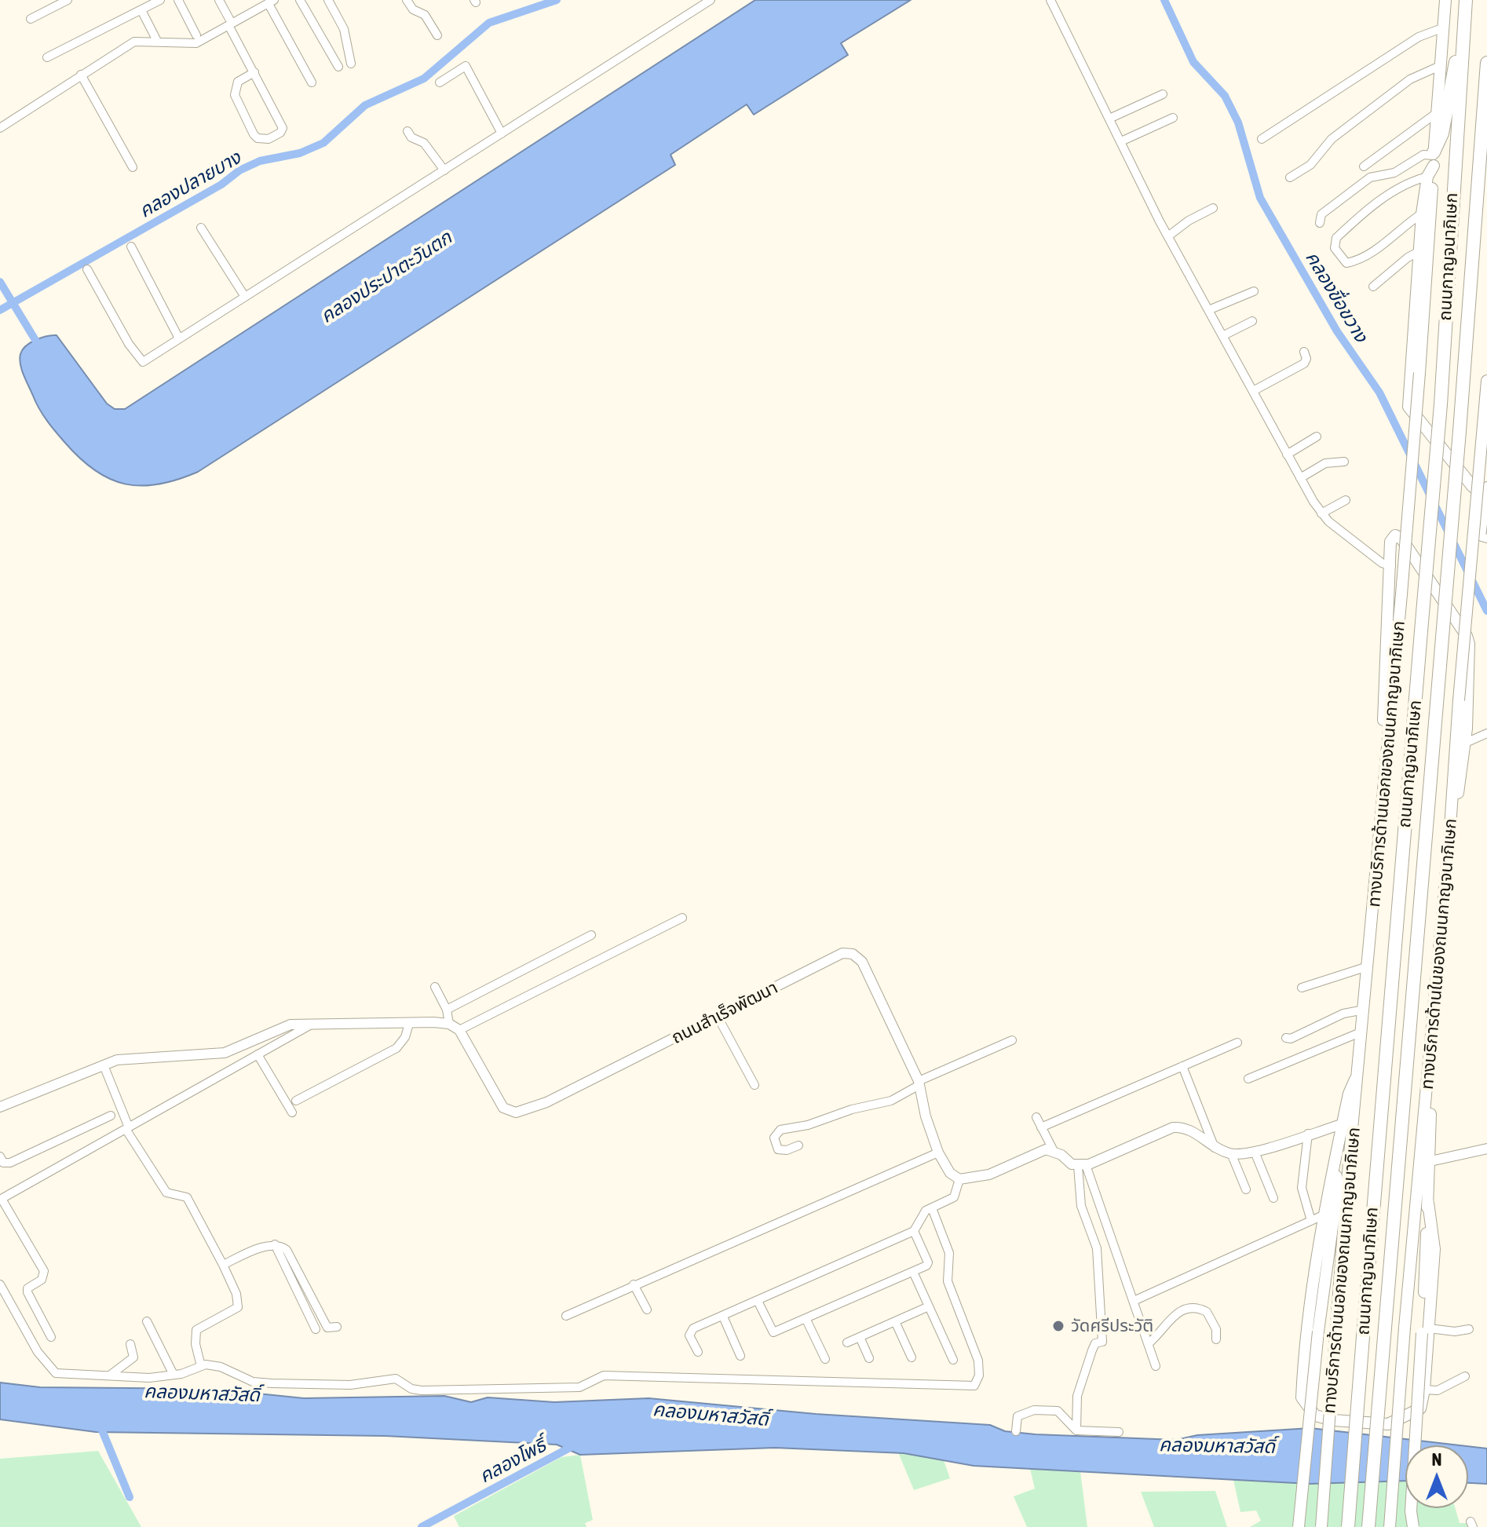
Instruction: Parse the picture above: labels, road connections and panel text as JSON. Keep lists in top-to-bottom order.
{
  "streets": {
    "highway": ["ถนนกาญจนาภิเษก"],
    "main road": ["ทางบริการด้านนอกของถนนกาญจนาภิเษก", "ทางบริการด้านในของถนนกาญจนาภิเษก"],
    "street": ["ถนนสำเร็จพัฒนา"]
  },
  "water": [
    "คลองปลายบาง",
    "คลองประปาตะวันตก",
    "คลองขื่อขวาง",
    "คลองมหาสวัสดิ์",
    "คลองโพธิ์"
  ],
  "places": ["วัดศรีประวัติ"],
  "north": "top"
}
